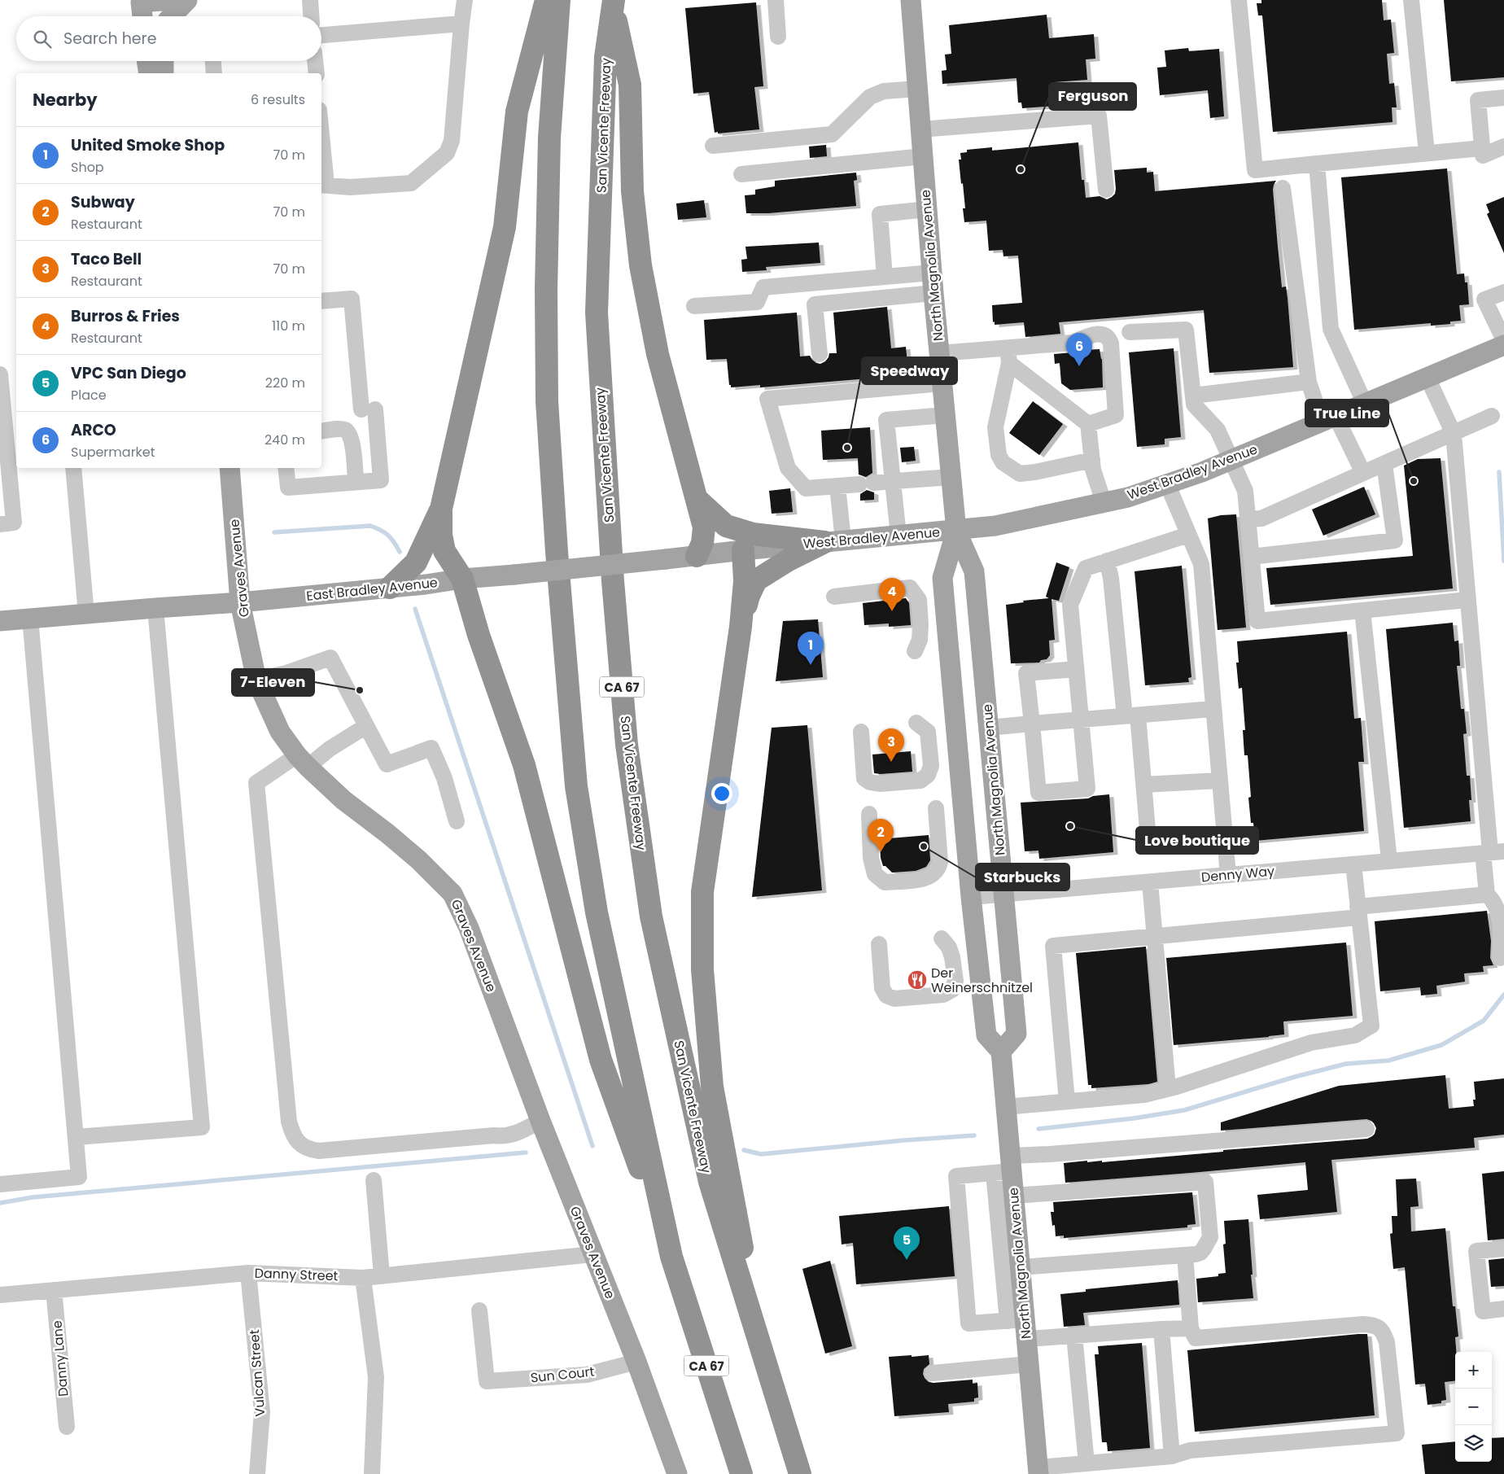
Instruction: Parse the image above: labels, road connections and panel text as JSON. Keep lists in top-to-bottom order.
{
  "streets": {
    "highway": ["San Vicente Freeway", "CA 67"],
    "main road": [
      "North Magnolia Avenue",
      "West Bradley Avenue",
      "Graves Avenue",
      "East Bradley Avenue"
    ],
    "street": [
      "Denny Way",
      "Danny Street",
      "Danny Lane",
      "Vulcan Street",
      "Sun Court"
    ]
  },
  "crossings": [
    ["North Magnolia Avenue", "West Bradley Avenue"],
    ["North Magnolia Avenue", "Denny Way"],
    ["West Bradley Avenue", "East Bradley Avenue"],
    ["Graves Avenue", "East Bradley Avenue"],
    ["Graves Avenue", "Danny Street"],
    ["Graves Avenue", "Sun Court"],
    ["Danny Street", "Danny Lane"],
    ["Danny Street", "Vulcan Street"]
  ],
  "places": {
    "other": [
      "Ferguson",
      "Speedway",
      "True Line",
      "7-Eleven",
      "Love boutique",
      "Starbucks"
    ],
    "restaurant": ["Der Weinerschnitzel"]
  },
  "page": {
    "search": "Search here",
    "heading": ["Nearby", "6 results"],
    "list": [
      {
        "mark": "1",
        "name": "United Smoke Shop",
        "note": "Shop",
        "value": "70 m"
      },
      {
        "mark": "2",
        "name": "Subway",
        "note": "Restaurant",
        "value": "70 m"
      },
      {
        "mark": "3",
        "name": "Taco Bell",
        "note": "Restaurant",
        "value": "70 m"
      },
      {
        "mark": "4",
        "name": "Burros & Fries",
        "note": "Restaurant",
        "value": "110 m"
      },
      {
        "mark": "5",
        "name": "VPC San Diego",
        "note": "Place",
        "value": "220 m"
      },
      {
        "mark": "6",
        "name": "ARCO",
        "note": "Supermarket",
        "value": "240 m"
      }
    ],
    "pins": [
      "6",
      "4",
      "1",
      "3",
      "2",
      "5"
    ],
    "map_buttons": ["+", "−"]
  }
}
